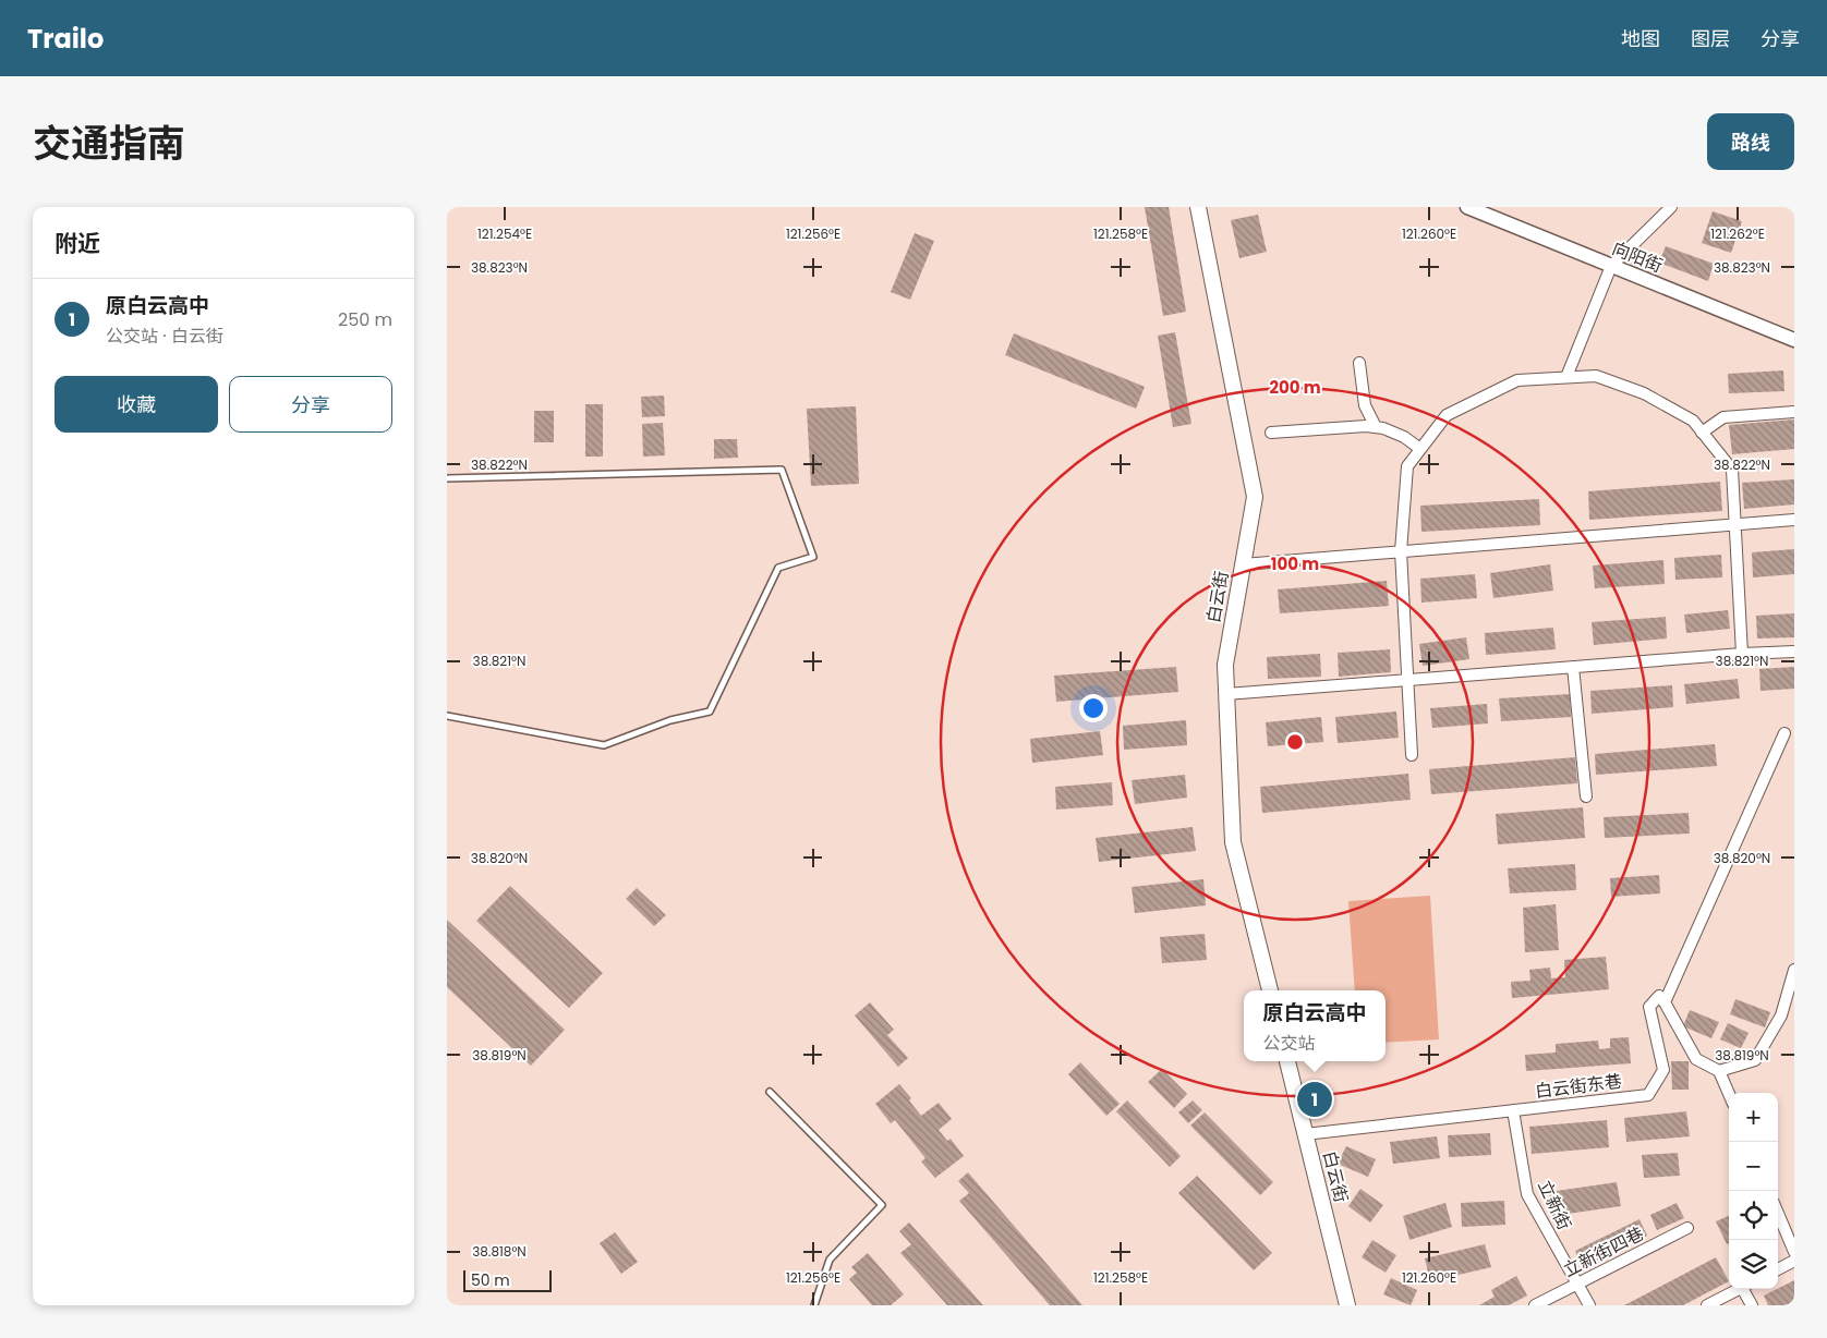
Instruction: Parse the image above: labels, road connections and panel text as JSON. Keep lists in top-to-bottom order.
{
  "streets": {
    "main road": ["白云街"],
    "street": [
      "向阳街",
      "白云街东巷",
      "立新街",
      "立新街四巷"
    ]
  },
  "crossings": [
    ["白云街", "白云街东巷"],
    ["白云街东巷", "立新街"],
    ["立新街", "立新街四巷"]
  ],
  "scale_bar": "50 m",
  "page": {
    "header": "Trailo",
    "nav": ["地图", "图层", "分享"],
    "title": "交通指南",
    "buttons": [
      "路线",
      ["收藏", "分享"]
    ],
    "heading": "附近",
    "list": [
      {
        "mark": "1",
        "name": "原白云高中",
        "note": "公交站 · 白云街",
        "value": "250 m"
      }
    ],
    "popup": ["原白云高中", "公交站"],
    "pins": "1",
    "map_buttons": ["+", "−"],
    "scale": "50 m"
  },
  "coordinates": [
    "121.254°E",
    "121.256°E",
    "121.258°E",
    "121.260°E",
    "121.262°E",
    "38.823°N",
    "38.822°N",
    "38.821°N",
    "38.820°N",
    "38.819°N",
    "38.818°N"
  ],
  "rings": ["200 m", "100 m"]
}
